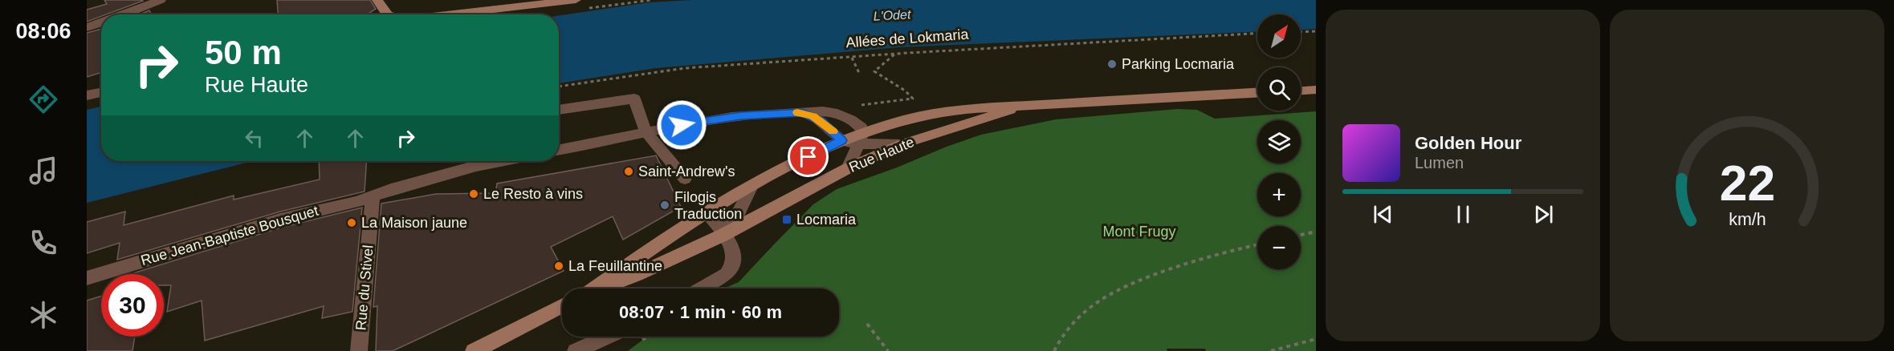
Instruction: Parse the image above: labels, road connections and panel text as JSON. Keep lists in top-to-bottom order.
{
  "streets": {
    "main road": ["Rue Haute"],
    "street": ["Rue Jean-Baptiste Bousquet", "Rue du Stivel"],
    "path": ["Allées de Lokmaria"]
  },
  "crossings": [
    ["Rue Jean-Baptiste Bousquet", "Rue du Stivel"]
  ],
  "water": ["L'Odet"],
  "parks": ["Mont Frugy"],
  "places": {
    "other": [
      "Parking Locmaria",
      "Saint-Andrew's",
      "Le Resto à vins",
      "Filogis Traduction",
      "La Maison jaune",
      "La Feuillantine"
    ],
    "transit": ["Locmaria"]
  },
  "north": "top right",
  "page": {
    "tabs": "08:06",
    "map_buttons": ["+", "−"],
    "turn": ["50 m", "Rue Haute"],
    "song": ["Golden Hour", "Lumen"],
    "limit": "30",
    "trip": "08:07 · 1 min · 60 m",
    "gauge": ["22", "km/h"]
  }
}
